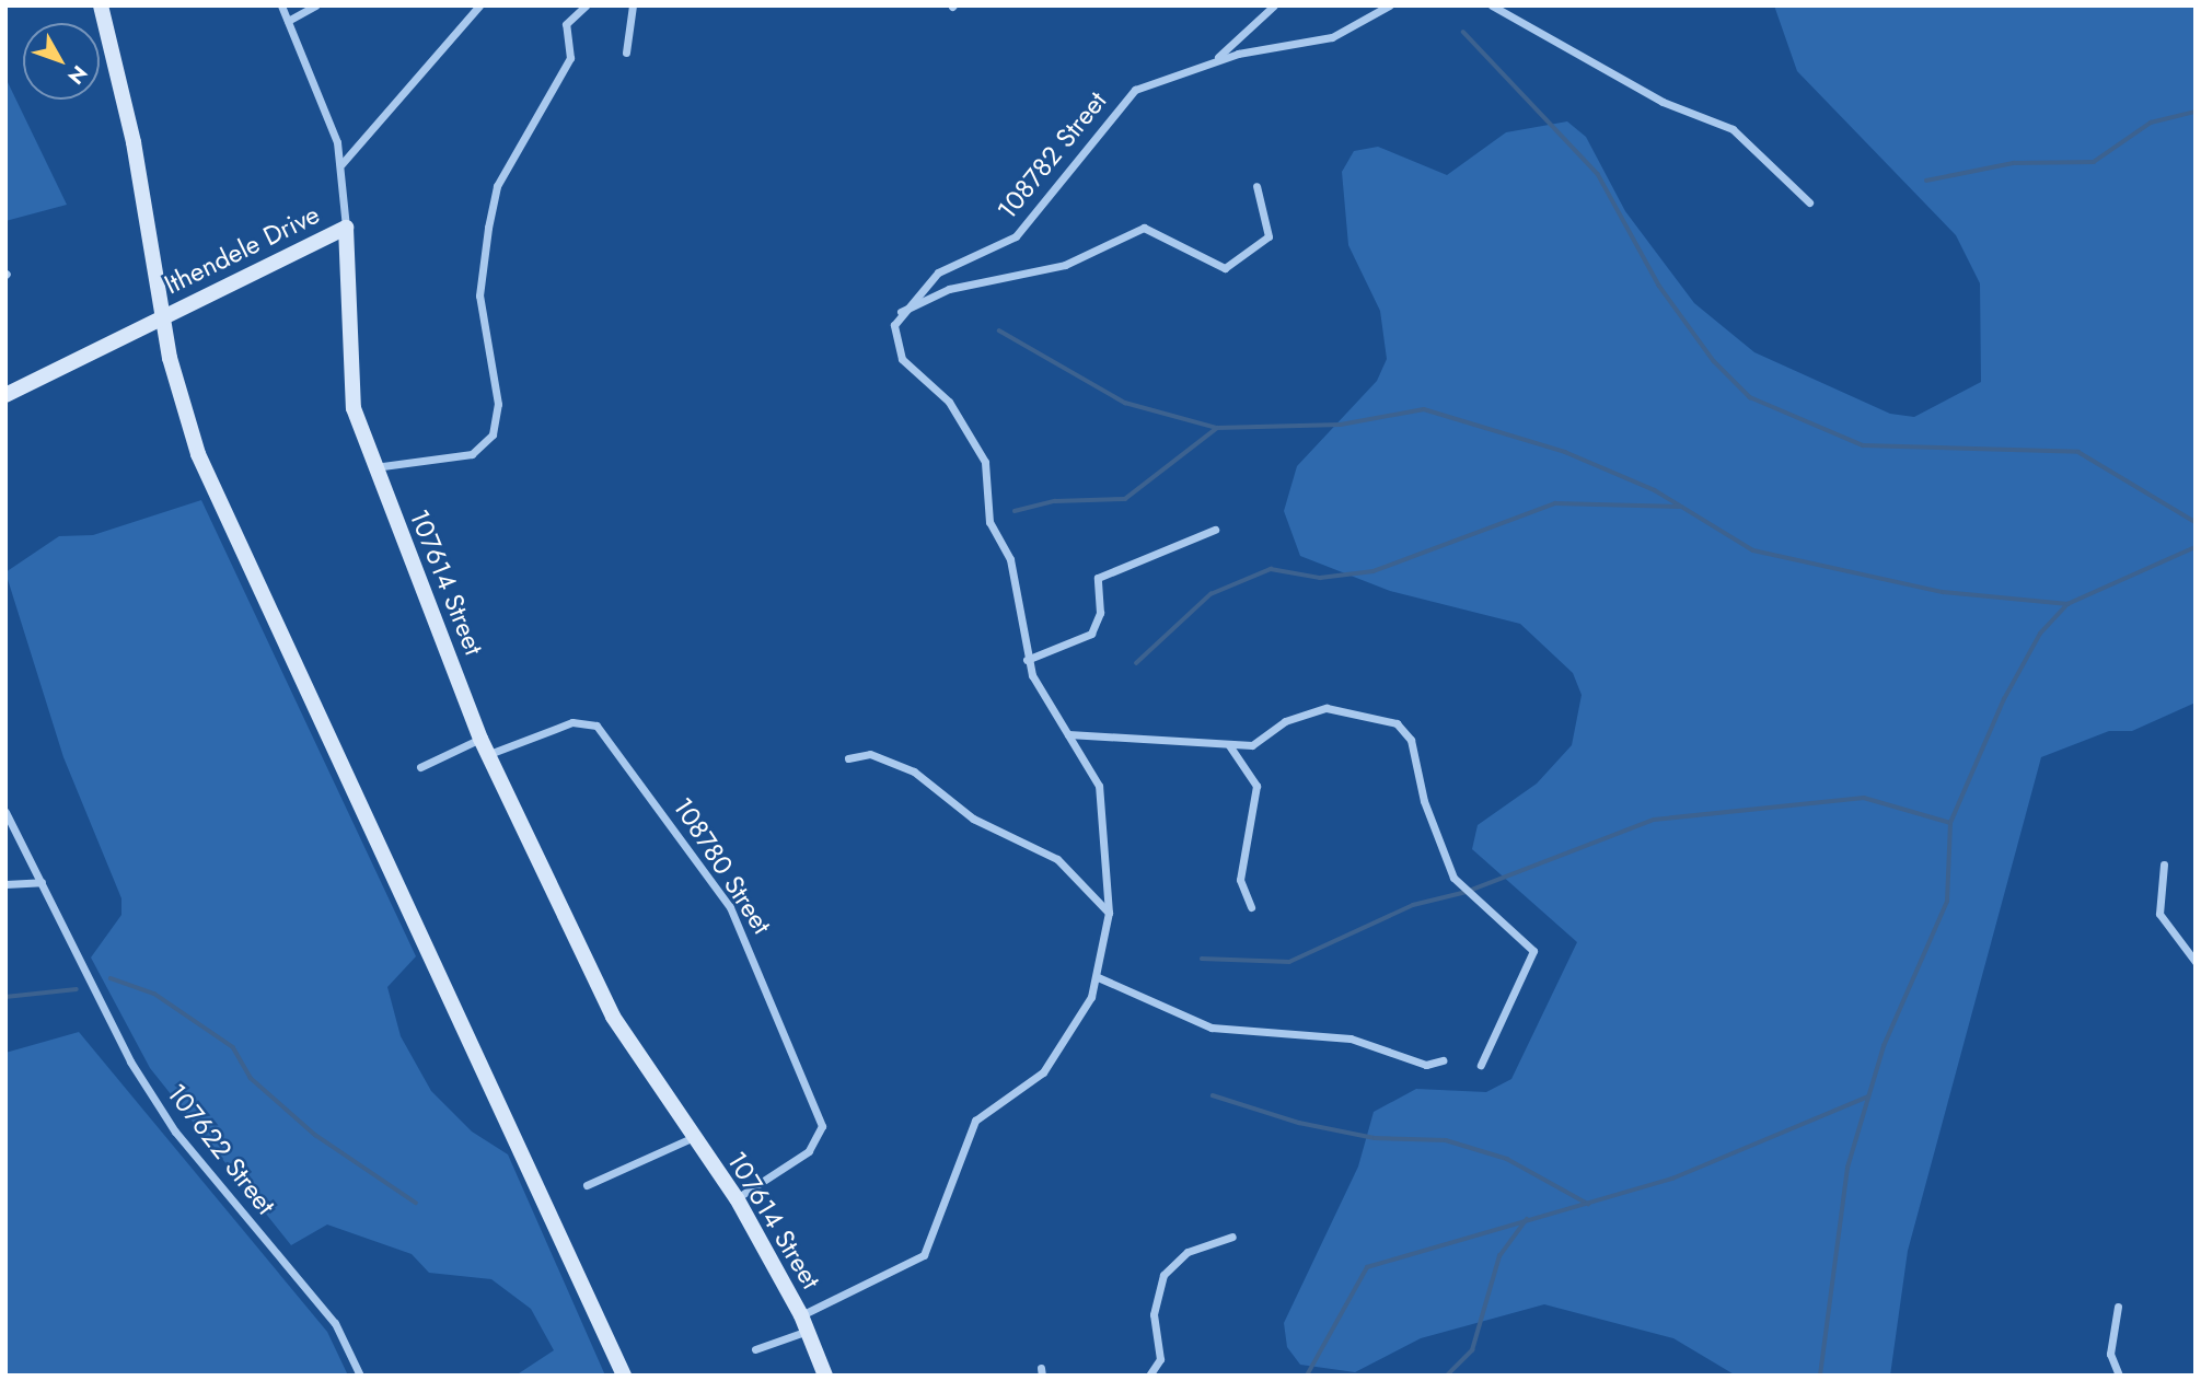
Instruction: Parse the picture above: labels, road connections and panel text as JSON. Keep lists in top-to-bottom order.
{
  "streets": {
    "street": [
      "108782 Street",
      "Ithendele Drive",
      "107614 Street",
      "108780 Street",
      "107622 Street"
    ]
  },
  "crossings": [
    ["Ithendele Drive", "107614 Street"],
    ["107614 Street", "108780 Street"]
  ],
  "north": "bottom right"
}
